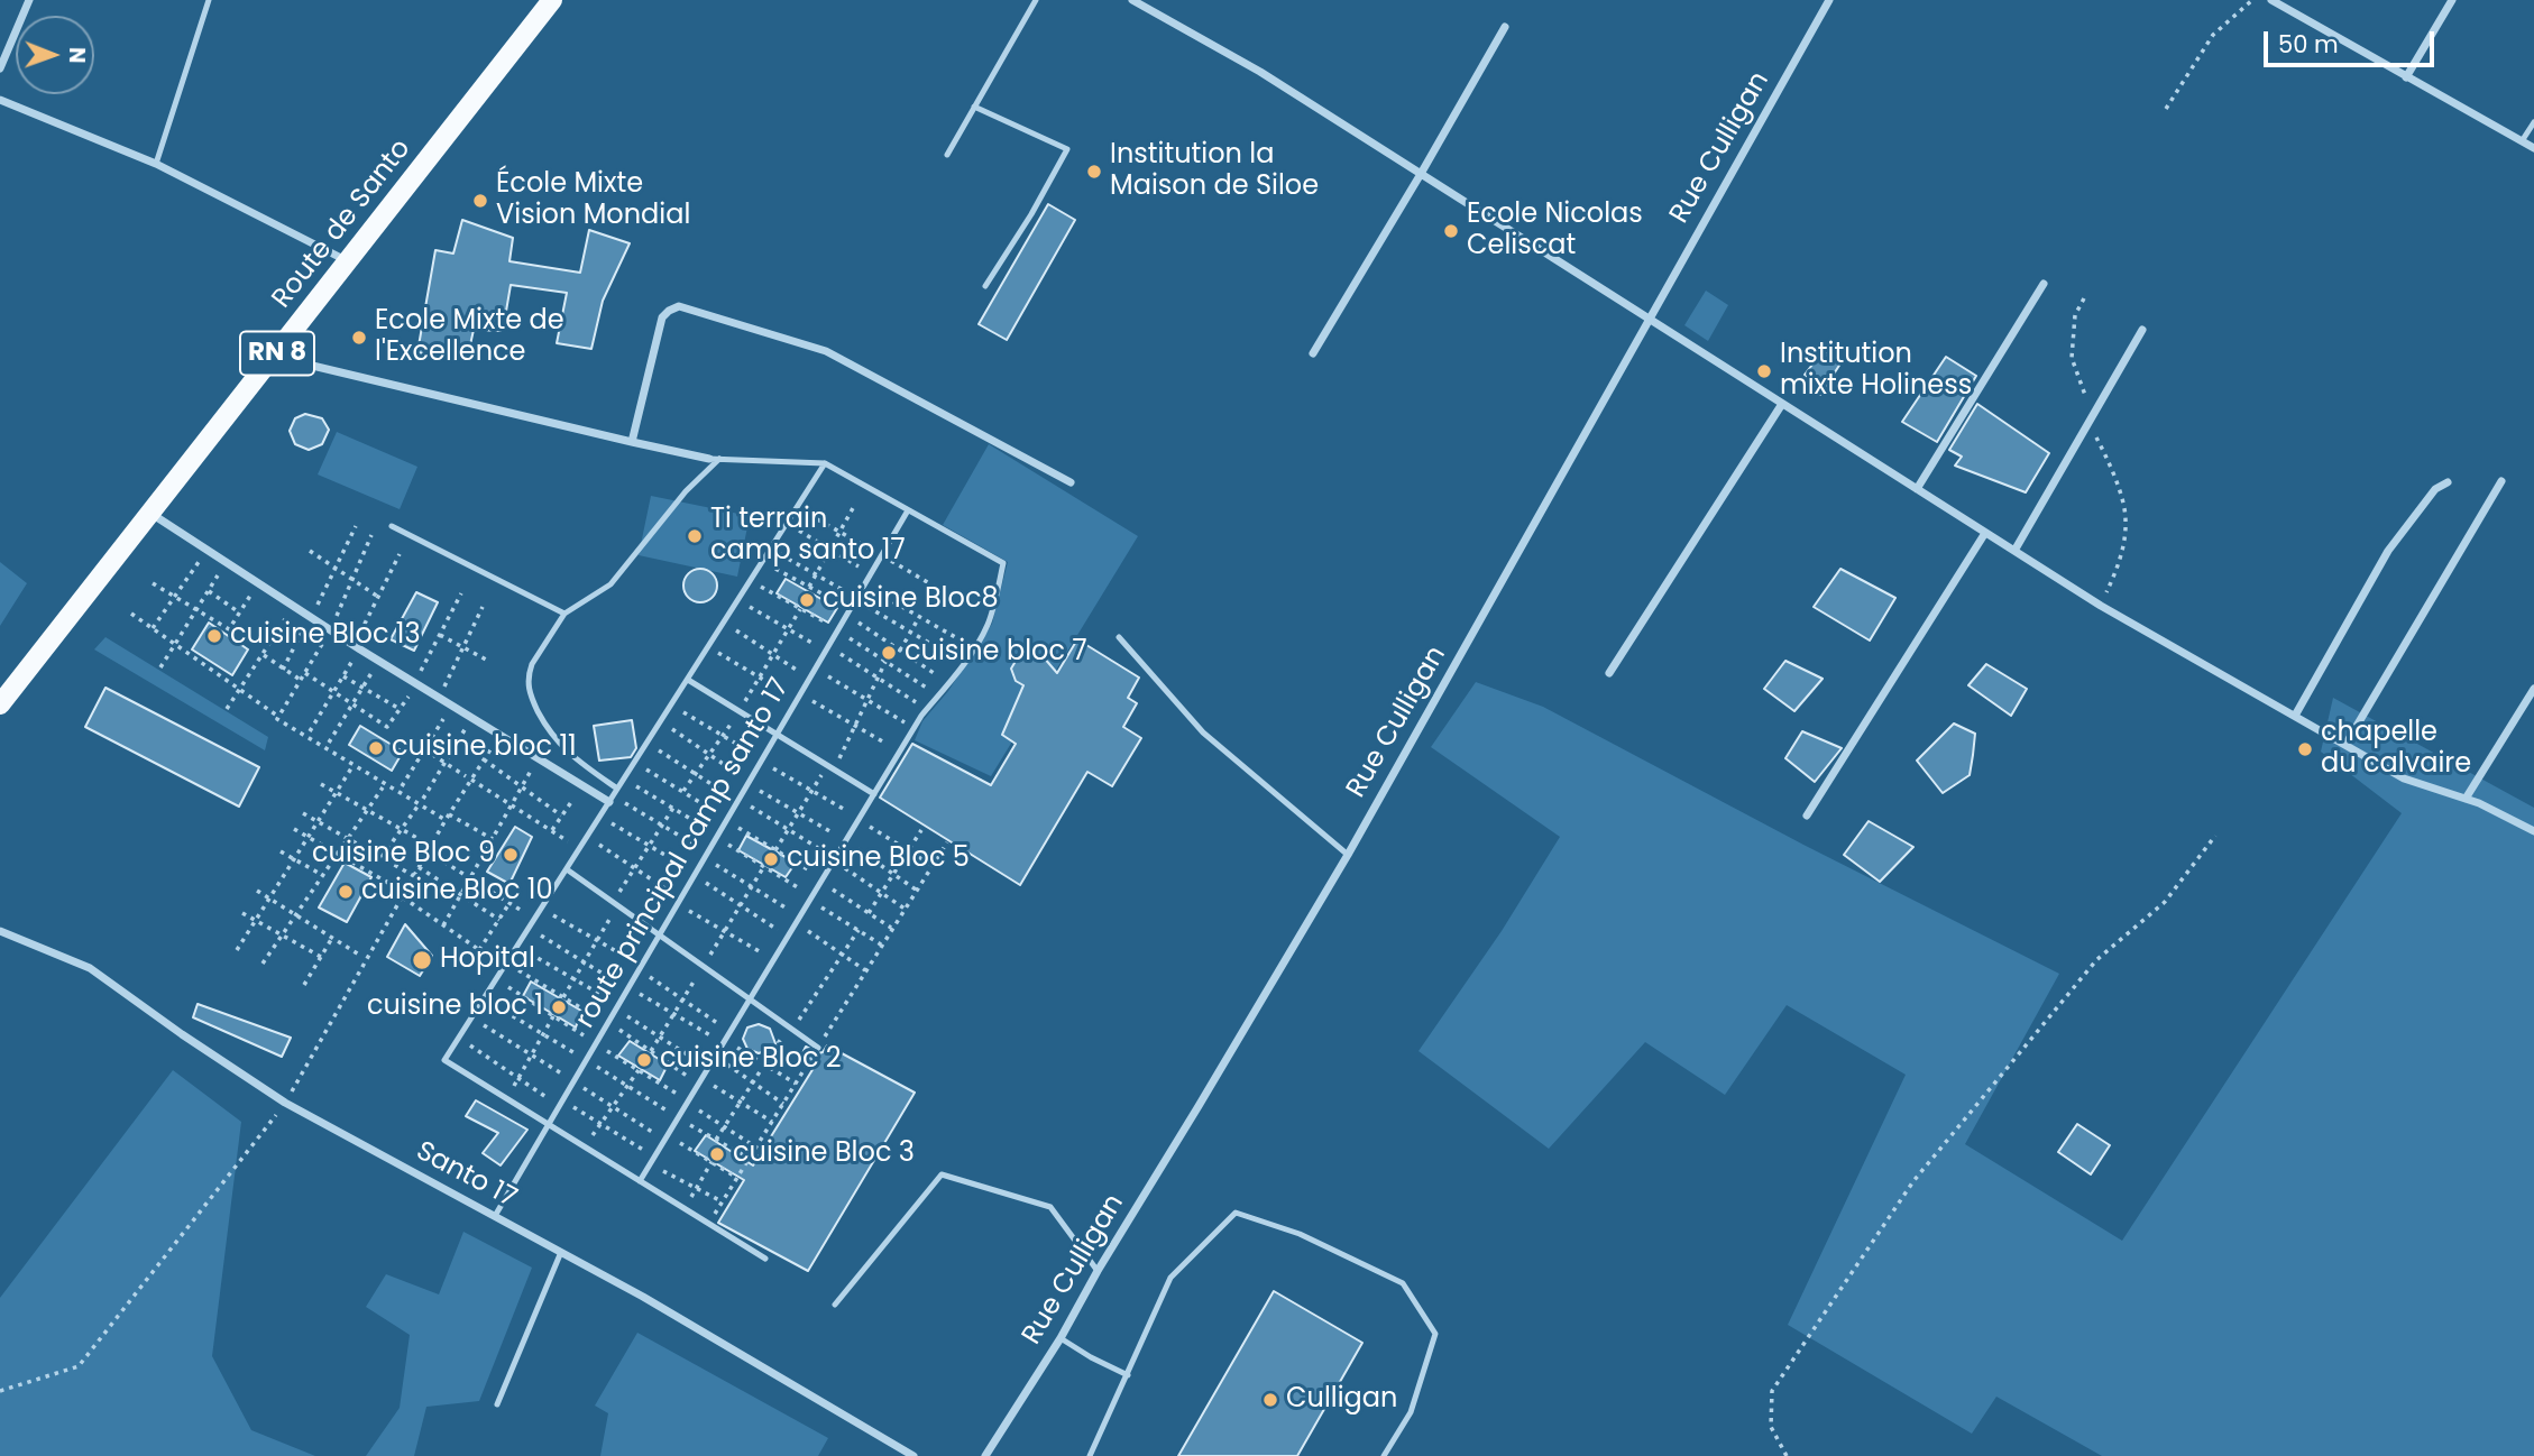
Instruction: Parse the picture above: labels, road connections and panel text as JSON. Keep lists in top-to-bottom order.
{
  "streets": {
    "main road": ["Route de Santo", "RN 8"],
    "street": ["Rue Culligan", "Santo 17"],
    "lane": ["route principal camp santo 17"]
  },
  "crossings": [
    ["route principal camp santo 17", "Santo 17"]
  ],
  "places": [
    "Institution la Maison de Siloe",
    "École Mixte Vision Mondial",
    "Ecole Nicolas Celiscat",
    "Ecole Mixte de l'Excellence",
    "Institution mixte Holiness",
    "Ti terrain camp santo 17",
    "cuisine Bloc8",
    "cuisine Bloc 13",
    "cuisine bloc 7",
    "cuisine bloc 11",
    "chapelle du calvaire",
    "cuisine Bloc 9",
    "cuisine Bloc 5",
    "cuisine Bloc 10",
    "Hopital",
    "cuisine bloc 1",
    "cuisine Bloc 2",
    "cuisine Bloc 3",
    "Culligan"
  ],
  "scale_bar": "50 m",
  "north": "right"
}
